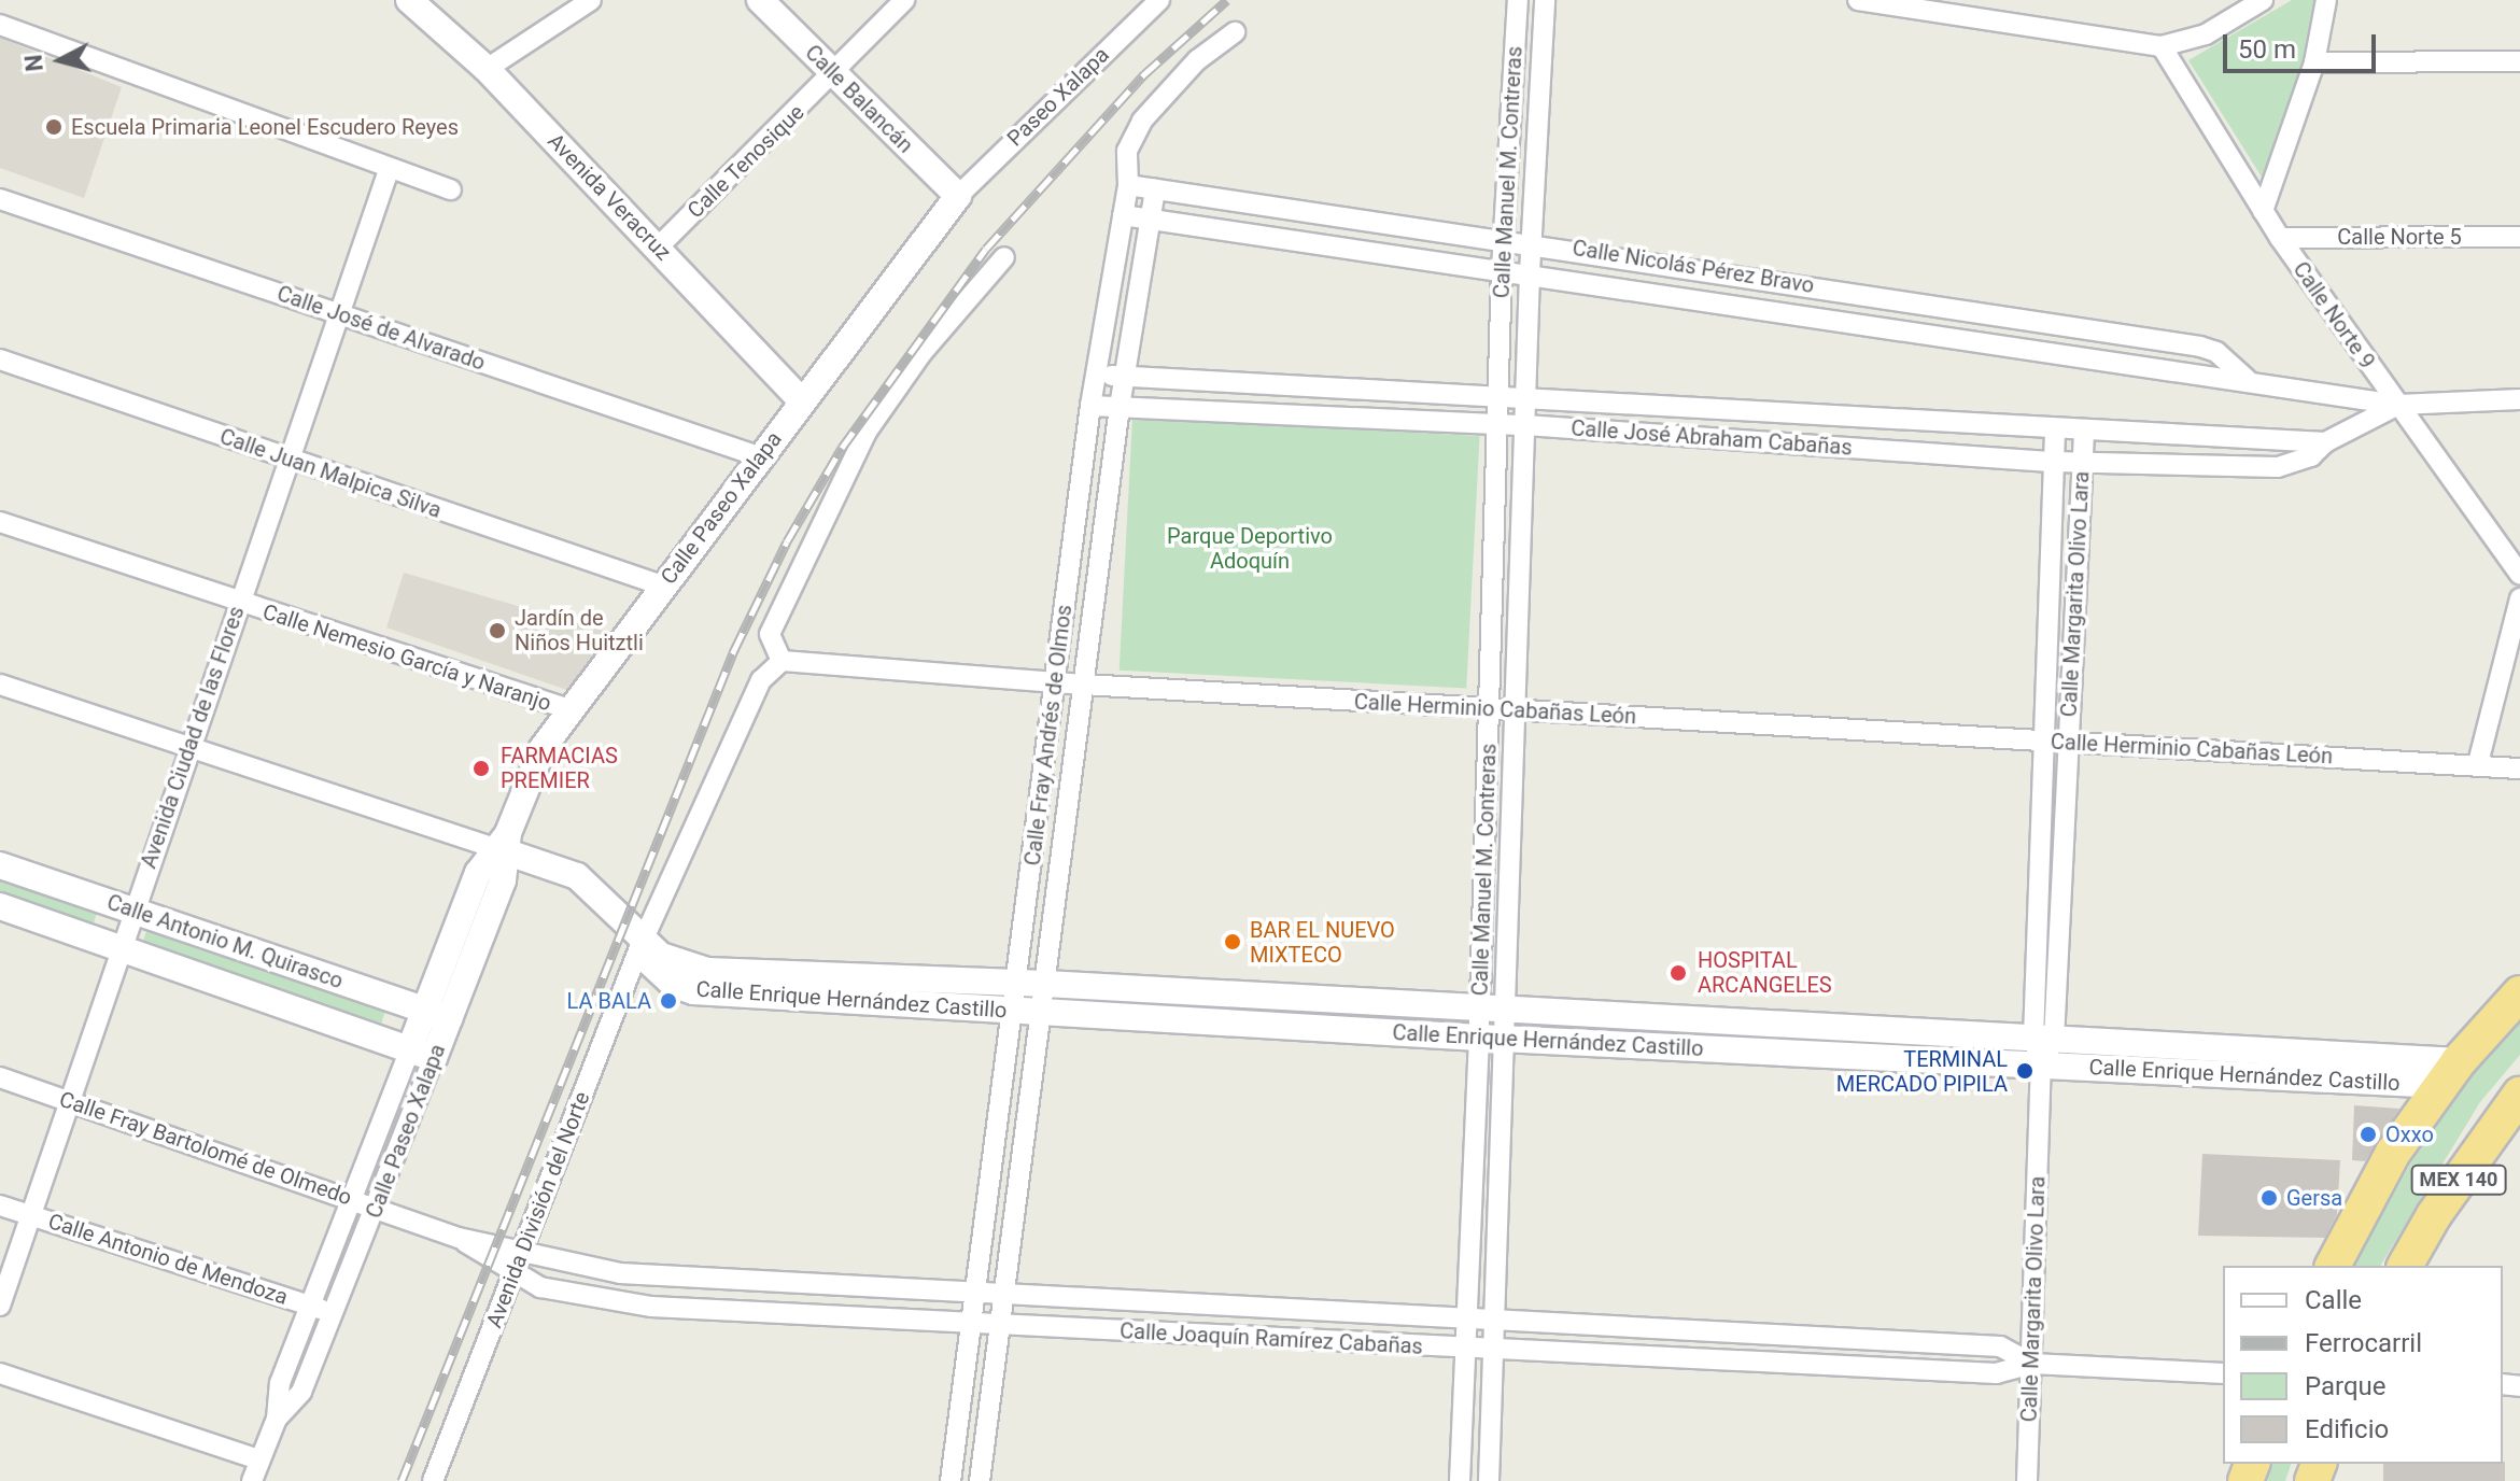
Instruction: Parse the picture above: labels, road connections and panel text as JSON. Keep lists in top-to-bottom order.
{
  "streets": {
    "highway": ["MEX 140"],
    "main road": [
      "Calle Balancán",
      "Avenida Veracruz",
      "Calle Paseo Xalapa",
      "Calle Antonio M. Quirasco",
      "Calle Enrique Hernández Castillo"
    ],
    "street": [
      "Paseo Xalapa",
      "Calle Tenosique",
      "Calle Manuel M. Contreras",
      "Calle Norte 5",
      "Calle Nicolás Pérez Bravo",
      "Calle Norte 9",
      "Calle José de Alvarado",
      "Calle José Abraham Cabañas",
      "Calle Juan Malpica Silva",
      "Calle Margarita Olivo Lara",
      "Calle Nemesio García y Naranjo",
      "Calle Herminio Cabañas León",
      "Calle Fray Andrés de Olmos",
      "Avenida Ciudad de las Flores",
      "Calle Fray Bartolomé de Olmedo",
      "Avenida División del Norte",
      "Calle Antonio de Mendoza",
      "Calle Joaquín Ramírez Cabañas"
    ]
  },
  "crossings": [
    ["Paseo Xalapa", "Calle Balancán"],
    ["Paseo Xalapa", "Calle Paseo Xalapa"],
    ["Calle Balancán", "Calle Tenosique"],
    ["Calle Balancán", "Calle Paseo Xalapa"],
    ["Calle Tenosique", "Avenida Veracruz"],
    ["Calle Manuel M. Contreras", "Calle Nicolás Pérez Bravo"],
    ["Calle Manuel M. Contreras", "Calle José Abraham Cabañas"],
    ["Calle Manuel M. Contreras", "Calle Herminio Cabañas León"],
    ["Calle Manuel M. Contreras", "Calle Enrique Hernández Castillo"],
    ["Calle Manuel M. Contreras", "Calle Joaquín Ramírez Cabañas"],
    ["Avenida Veracruz", "Calle Paseo Xalapa"],
    ["Calle Norte 5", "Calle Norte 9"],
    ["Calle Nicolás Pérez Bravo", "Calle Norte 9"],
    ["Calle Nicolás Pérez Bravo", "Calle José Abraham Cabañas"],
    ["Calle Nicolás Pérez Bravo", "Calle Fray Andrés de Olmos"],
    ["Calle Norte 9", "Calle José Abraham Cabañas"],
    ["Calle José de Alvarado", "Calle Paseo Xalapa"],
    ["Calle José de Alvarado", "Avenida Ciudad de las Flores"],
    ["Calle José Abraham Cabañas", "Calle Margarita Olivo Lara"],
    ["Calle José Abraham Cabañas", "Calle Fray Andrés de Olmos"],
    ["Calle Juan Malpica Silva", "Calle Paseo Xalapa"],
    ["Calle Juan Malpica Silva", "Avenida Ciudad de las Flores"],
    ["Calle Paseo Xalapa", "Calle Nemesio García y Naranjo"],
    ["Calle Paseo Xalapa", "Calle Antonio M. Quirasco"],
    ["Calle Paseo Xalapa", "Calle Enrique Hernández Castillo"],
    ["Calle Paseo Xalapa", "Calle Fray Bartolomé de Olmedo"],
    ["Calle Paseo Xalapa", "Calle Antonio de Mendoza"],
    ["Calle Margarita Olivo Lara", "Calle Herminio Cabañas León"],
    ["Calle Margarita Olivo Lara", "Calle Enrique Hernández Castillo"],
    ["Calle Margarita Olivo Lara", "Calle Joaquín Ramírez Cabañas"],
    ["Calle Nemesio García y Naranjo", "Avenida Ciudad de las Flores"],
    ["Calle Herminio Cabañas León", "Calle Fray Andrés de Olmos"],
    ["Calle Fray Andrés de Olmos", "Calle Enrique Hernández Castillo"],
    ["Calle Fray Andrés de Olmos", "Calle Joaquín Ramírez Cabañas"],
    ["Avenida Ciudad de las Flores", "Calle Antonio M. Quirasco"],
    ["Avenida Ciudad de las Flores", "Calle Fray Bartolomé de Olmedo"],
    ["Avenida Ciudad de las Flores", "Calle Antonio de Mendoza"],
    ["Calle Enrique Hernández Castillo", "MEX 140"],
    ["Calle Enrique Hernández Castillo", "Avenida División del Norte"],
    ["Calle Fray Bartolomé de Olmedo", "Calle Joaquín Ramírez Cabañas"],
    ["Avenida División del Norte", "Calle Joaquín Ramírez Cabañas"]
  ],
  "parks": ["Parque Deportivo Adoquín"],
  "places": [
    "Escuela Primaria Leonel Escudero Reyes",
    "Jardín de Niños Huitztli",
    "FARMACIAS PREMIER",
    "BAR EL NUEVO MIXTECO",
    "HOSPITAL ARCANGELES",
    "LA BALA",
    "TERMINAL MERCADO PIPILA",
    "Oxxo",
    "Gersa"
  ],
  "legend": [
    "Calle",
    "Ferrocarril",
    "Parque",
    "Edificio"
  ],
  "scale_bar": "50 m",
  "north": "left"
}
